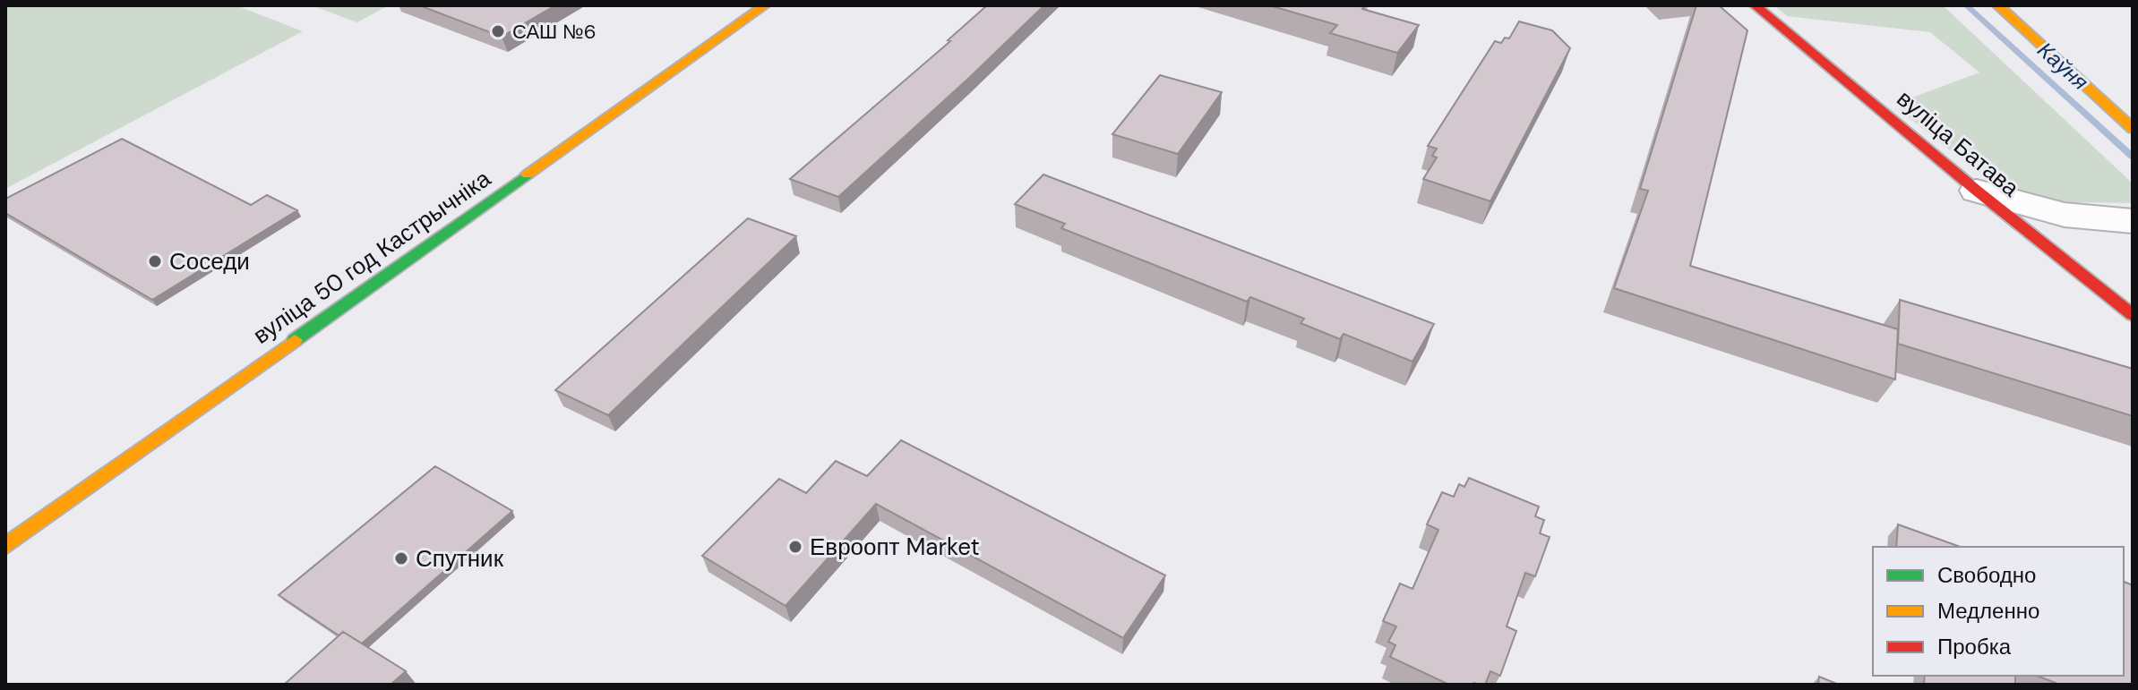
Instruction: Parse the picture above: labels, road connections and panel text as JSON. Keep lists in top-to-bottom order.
{
  "streets": {
    "main road": ["вуліца Батава", "вуліца 50 год Кастрычніка"]
  },
  "water": ["Каўня"],
  "places": [
    "САШ №6",
    "Соседи",
    "Евроопт Market",
    "Спутник"
  ],
  "legend": ["Свободно", "Медленно", "Пробка"]
}
